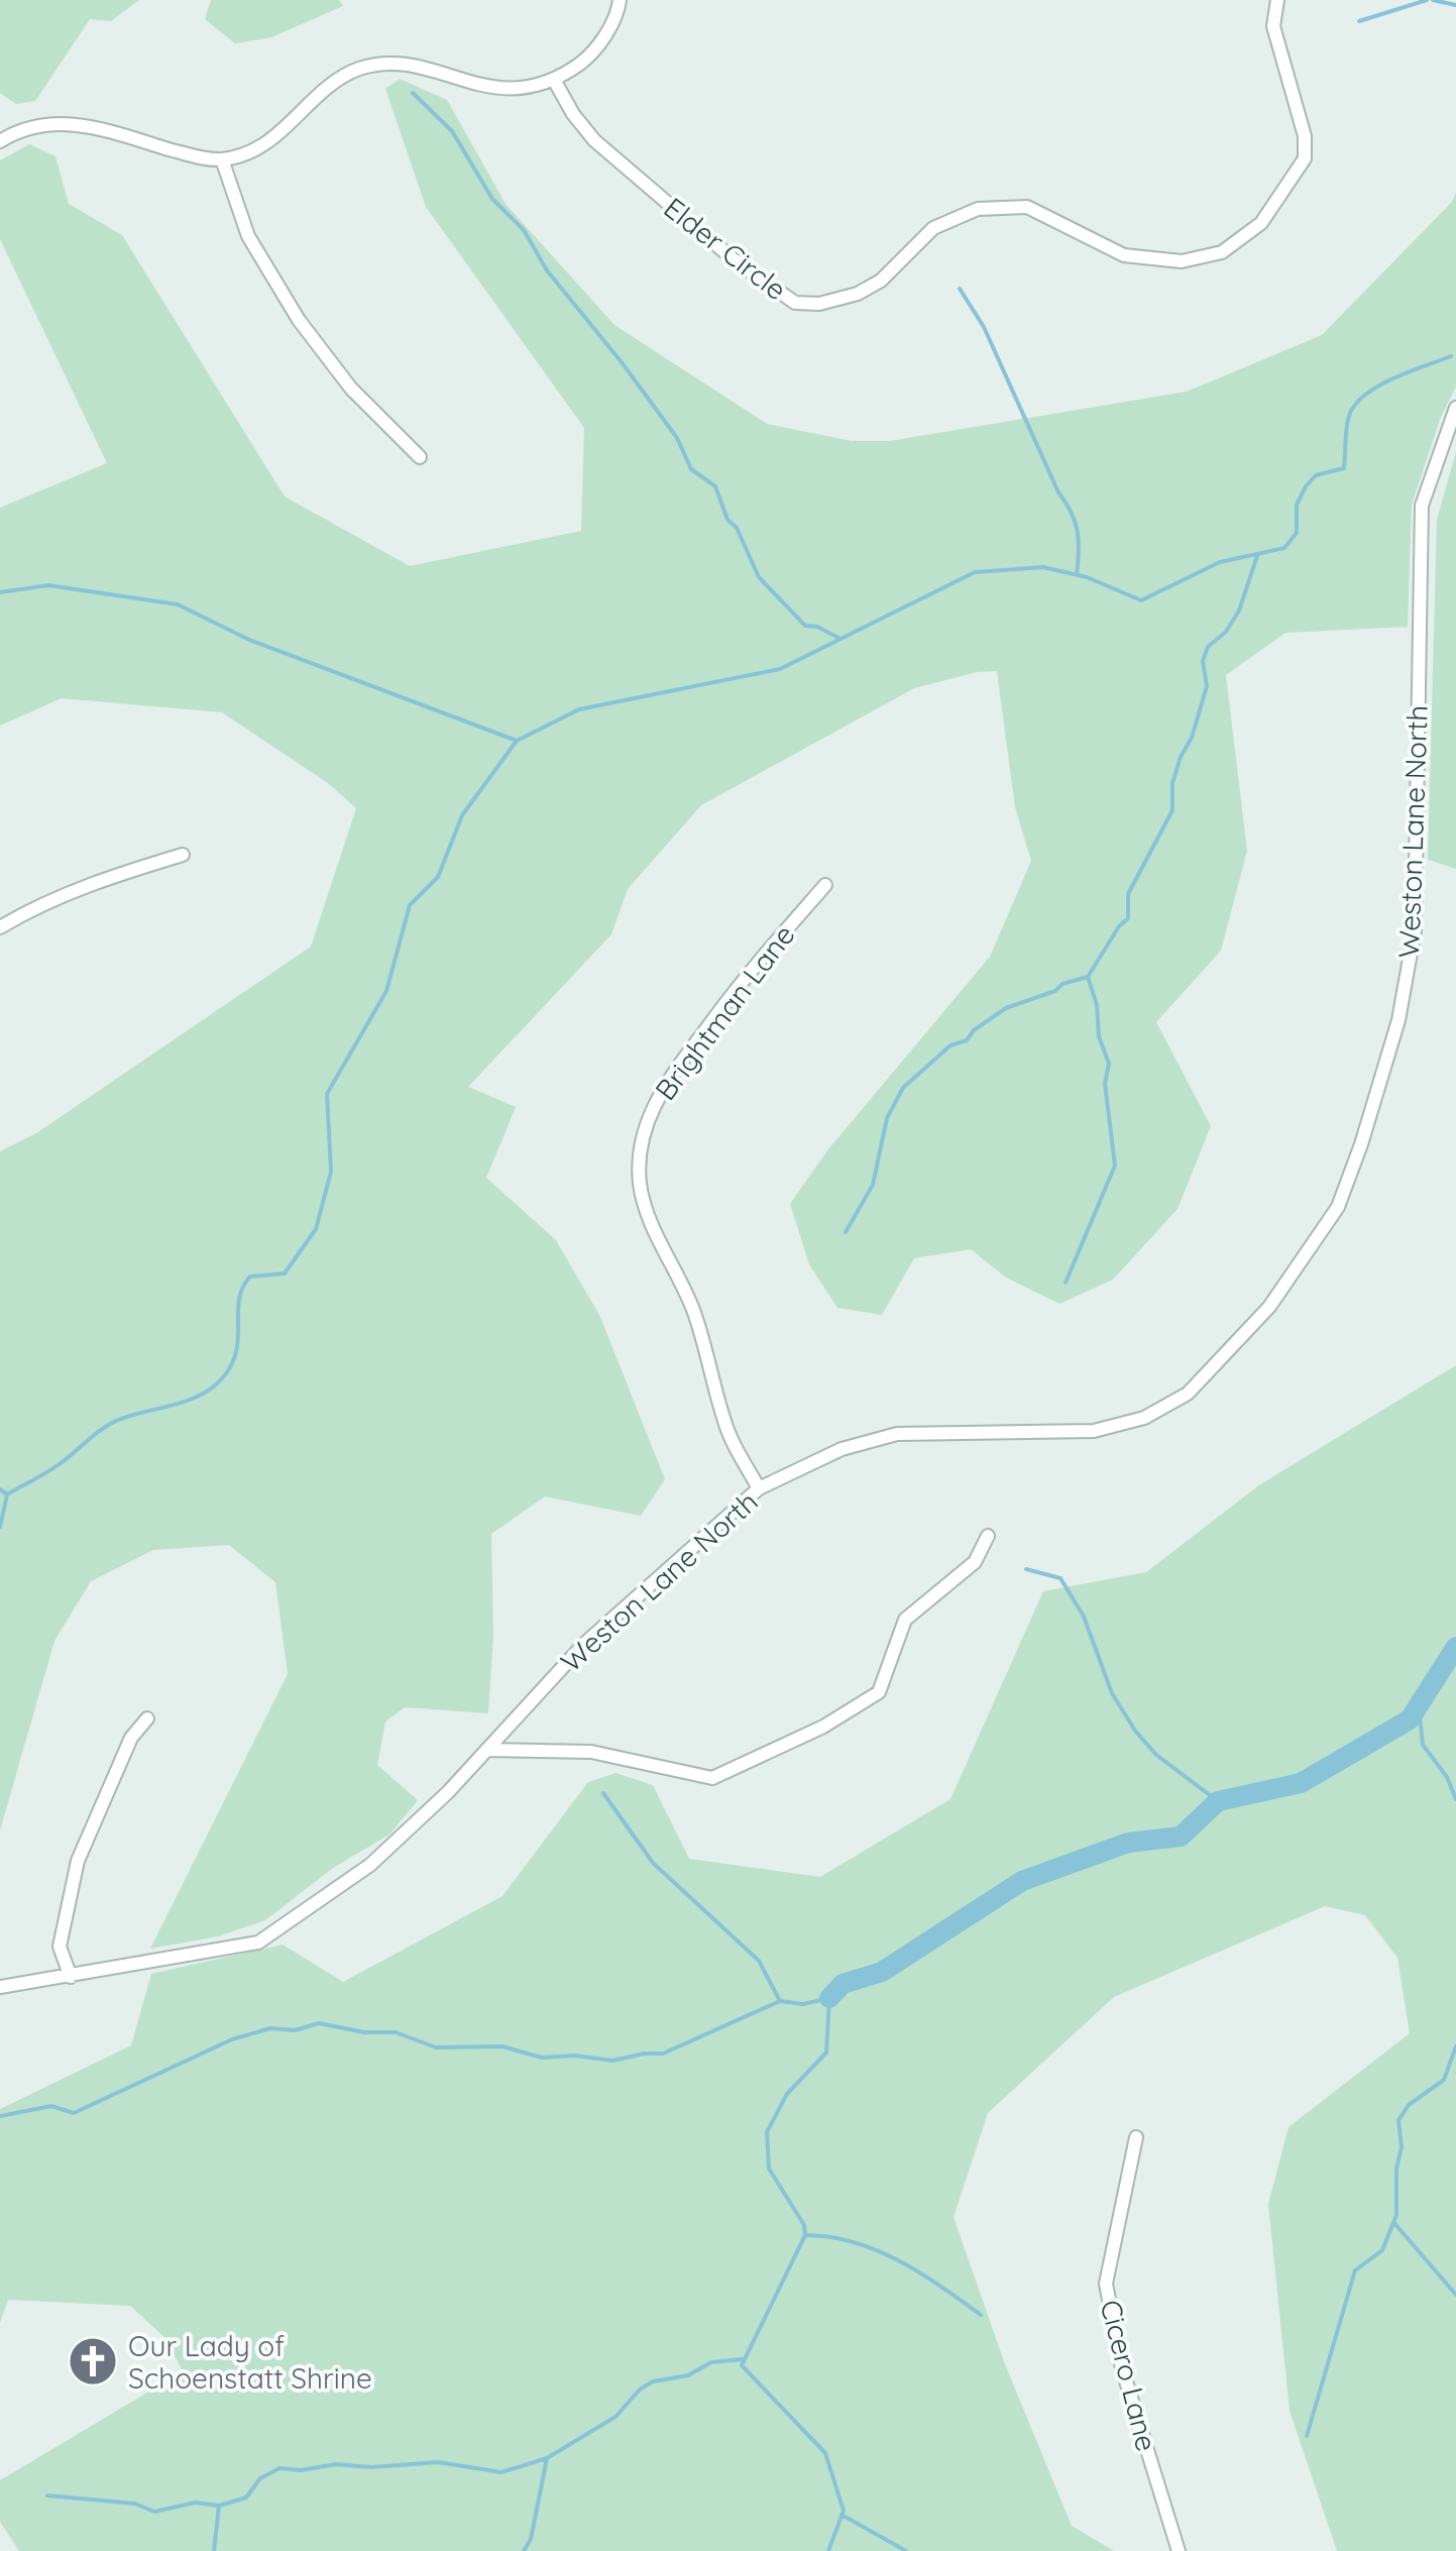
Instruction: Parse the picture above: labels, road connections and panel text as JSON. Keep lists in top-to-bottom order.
{
  "streets": {
    "street": [
      "Elder Circle",
      "Weston Lane North",
      "Brightman Lane",
      "Cicero Lane"
    ]
  },
  "crossings": [
    ["Weston Lane North", "Brightman Lane"]
  ],
  "places": {
    "church": ["Our Lady of Schoenstatt Shrine"]
  }
}
